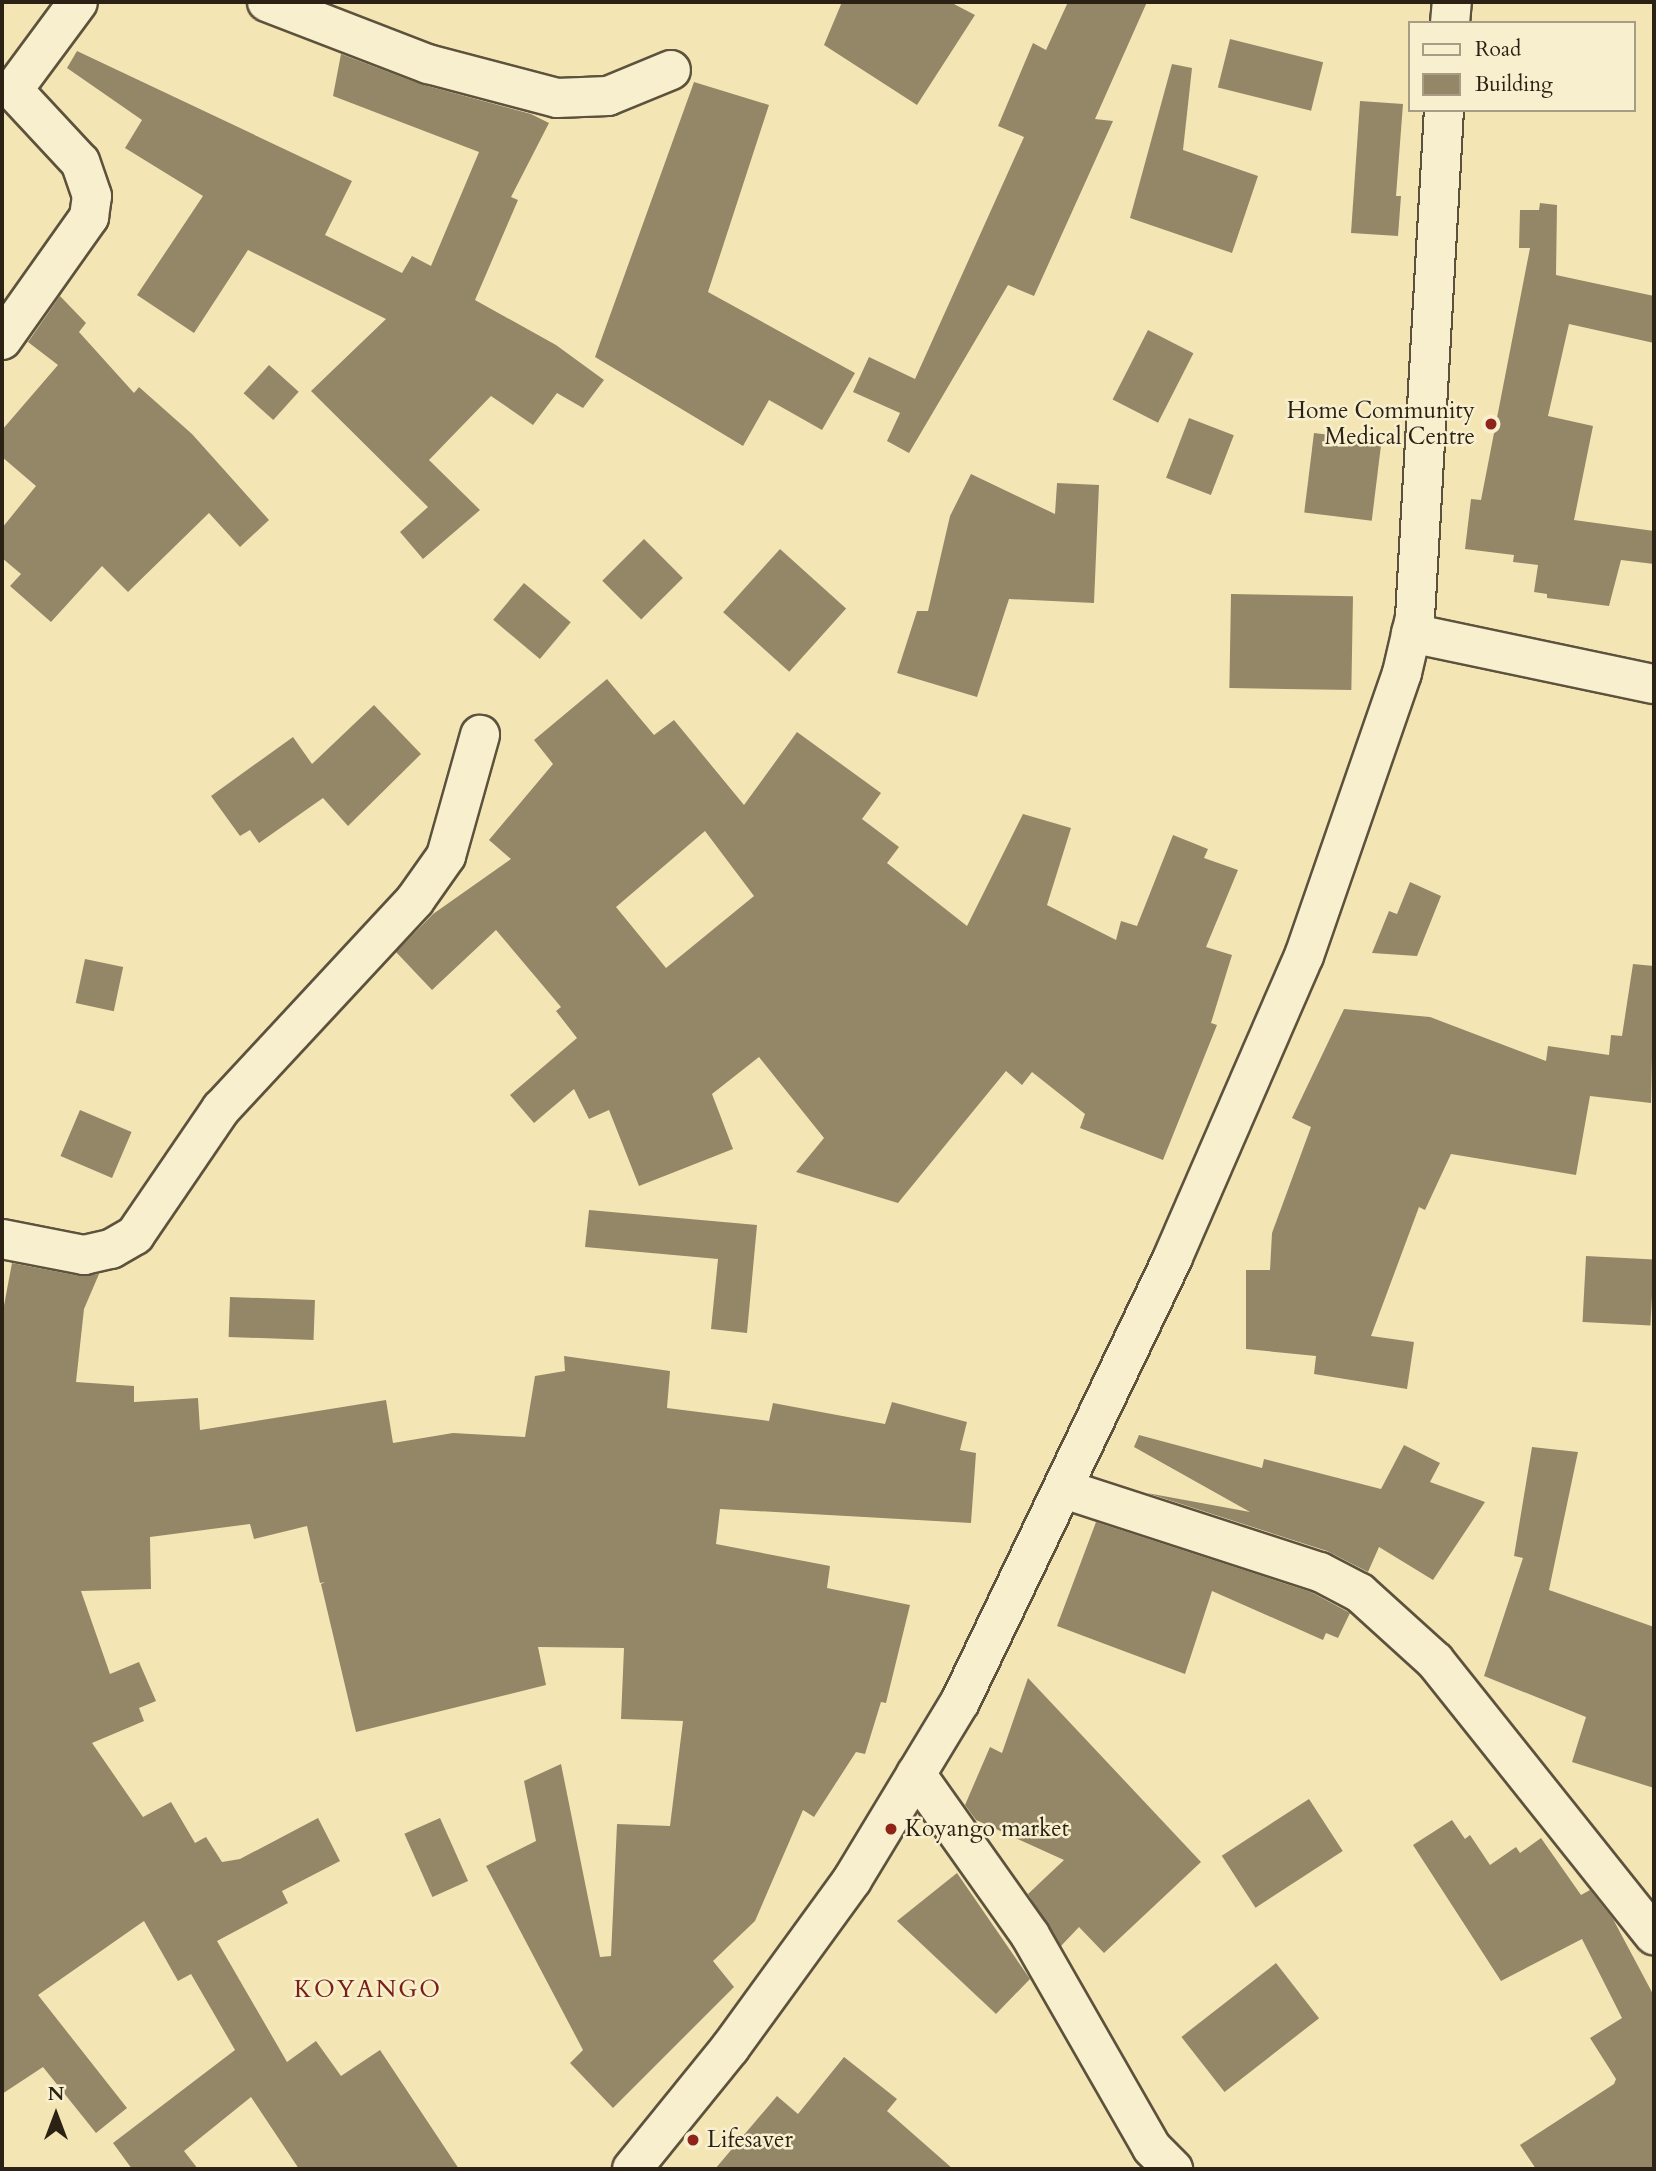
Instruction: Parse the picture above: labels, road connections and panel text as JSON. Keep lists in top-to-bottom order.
{
  "districts": ["KOYANGO"],
  "places": ["Home Community Medical Centre", "Koyango market", "Lifesaver"],
  "legend": ["Road", "Building"],
  "north": "top"
}
